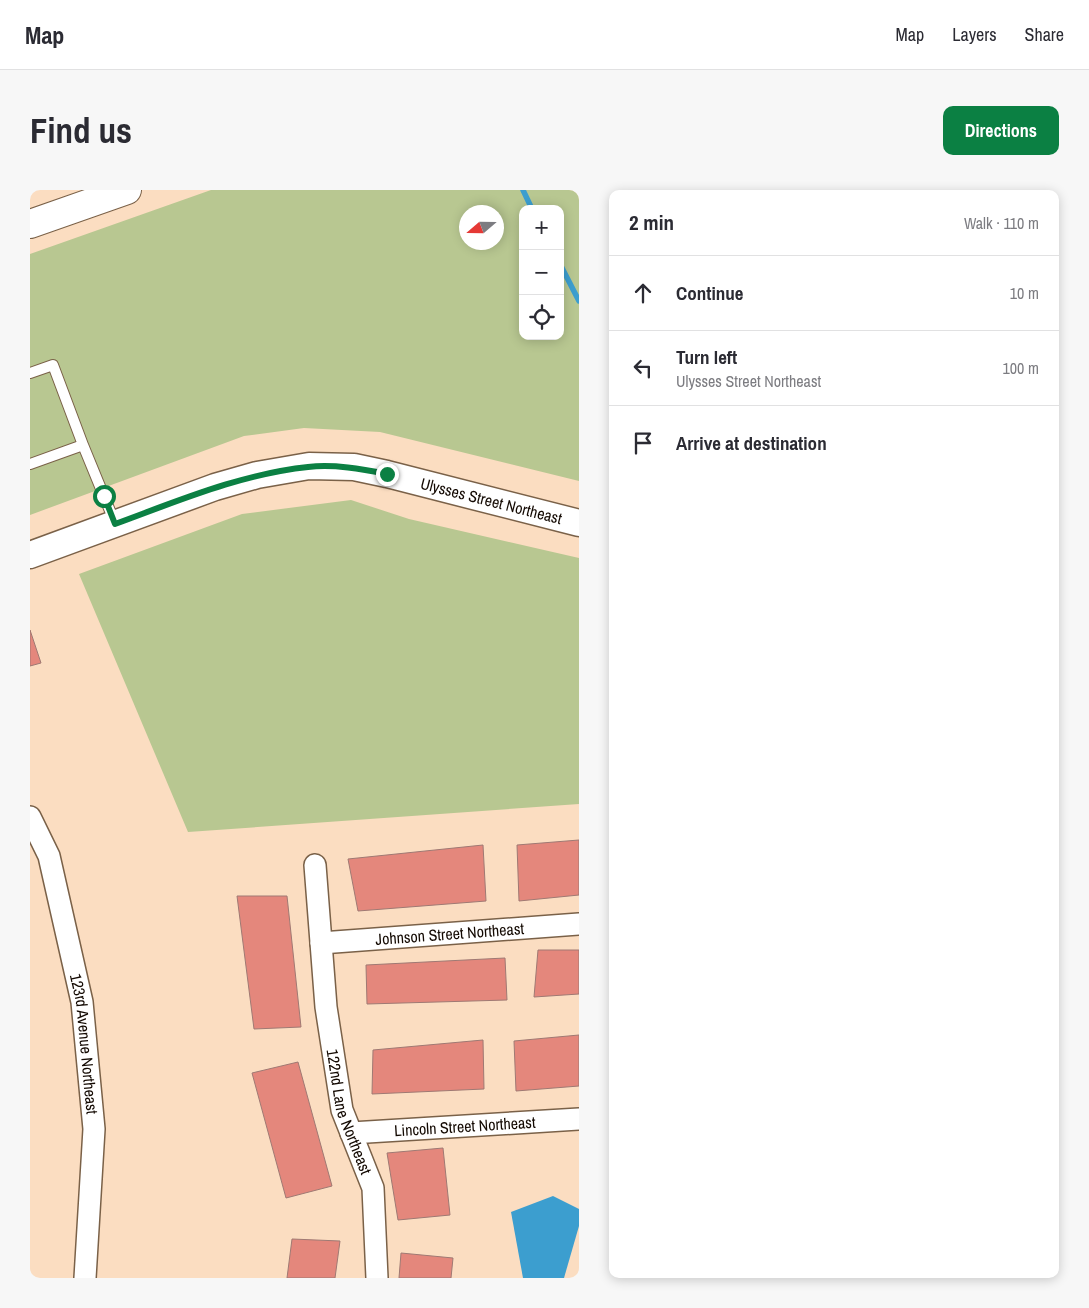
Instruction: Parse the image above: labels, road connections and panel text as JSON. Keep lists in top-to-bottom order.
{
  "streets": {
    "street": [
      "Ulysses Street Northeast",
      "Johnson Street Northeast",
      "123rd Avenue Northeast",
      "122nd Lane Northeast",
      "Lincoln Street Northeast"
    ]
  },
  "crossings": [
    ["Johnson Street Northeast", "122nd Lane Northeast"],
    ["122nd Lane Northeast", "Lincoln Street Northeast"]
  ],
  "north": "left",
  "page": {
    "header": "Map",
    "nav": ["Map", "Layers", "Share"],
    "buttons": "Directions",
    "title": "Find us",
    "heading": ["2 min", "Walk · 110 m"],
    "map_buttons": ["+", "−"],
    "list": [
      ["Continue", "10 m"],
      ["Turn left", "Ulysses Street Northeast", "100 m"],
      "Arrive at destination"
    ]
  }
}
